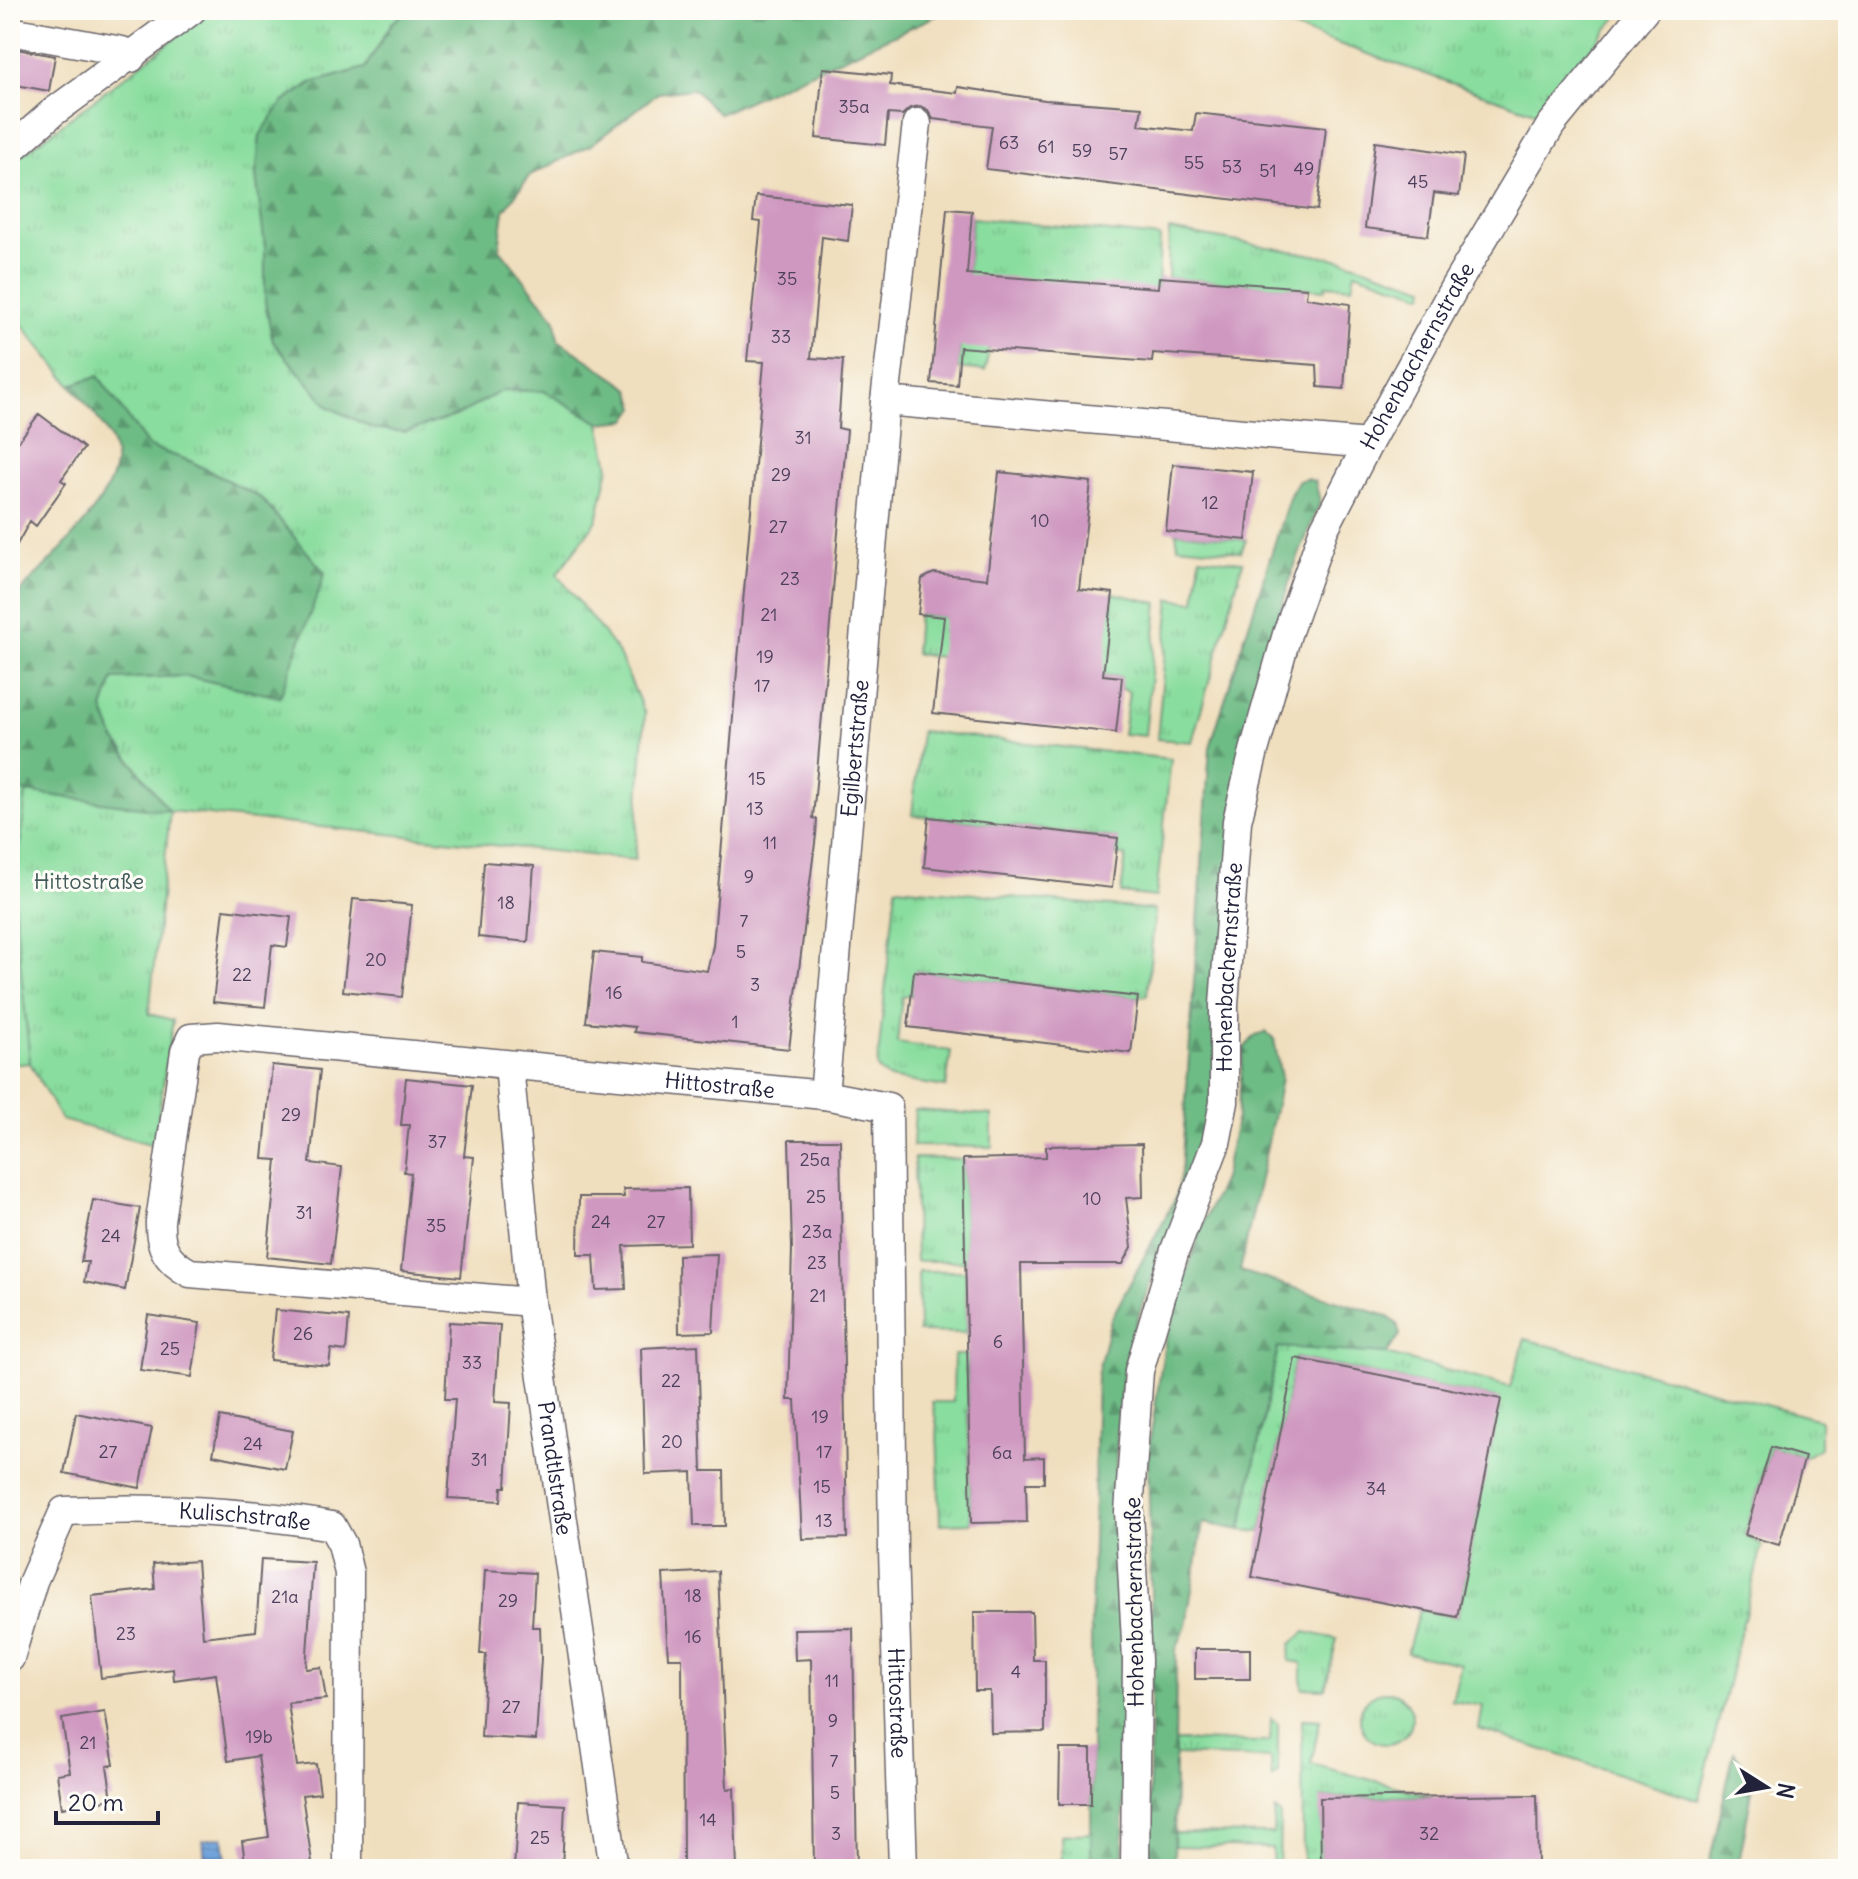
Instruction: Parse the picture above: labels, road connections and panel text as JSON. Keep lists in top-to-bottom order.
{
  "streets": {
    "street": [
      "Hohenbachernstraße",
      "Egilbertstraße",
      "Hittostraße",
      "Prandtlstraße",
      "Kulischstraße"
    ]
  },
  "crossings": [
    ["Egilbertstraße", "Hittostraße"],
    ["Hittostraße", "Prandtlstraße"]
  ],
  "parks": ["Hittostraße"],
  "house_numbers": [
    "35a",
    "63",
    "61",
    "59",
    "57",
    "55",
    "53",
    "49",
    "51",
    "45",
    "35",
    "33",
    "31",
    "29",
    "12",
    "10",
    "27",
    "23",
    "21",
    "19",
    "17",
    "15",
    "13",
    "11",
    "9",
    "18",
    "7",
    "5",
    "20",
    "22",
    "3",
    "16",
    "1",
    "29",
    "37",
    "25a",
    "25",
    "10",
    "31",
    "24",
    "27",
    "35",
    "23a",
    "24",
    "23",
    "21",
    "26",
    "6",
    "25",
    "33",
    "22",
    "19",
    "20",
    "24",
    "27",
    "17",
    "6a",
    "31",
    "15",
    "34",
    "13",
    "18",
    "21a",
    "29",
    "23",
    "16",
    "4",
    "11",
    "27",
    "9",
    "19b",
    "21",
    "7",
    "5",
    "14",
    "3",
    "32",
    "25"
  ],
  "scale_bar": "20 m",
  "north": "right"
}
